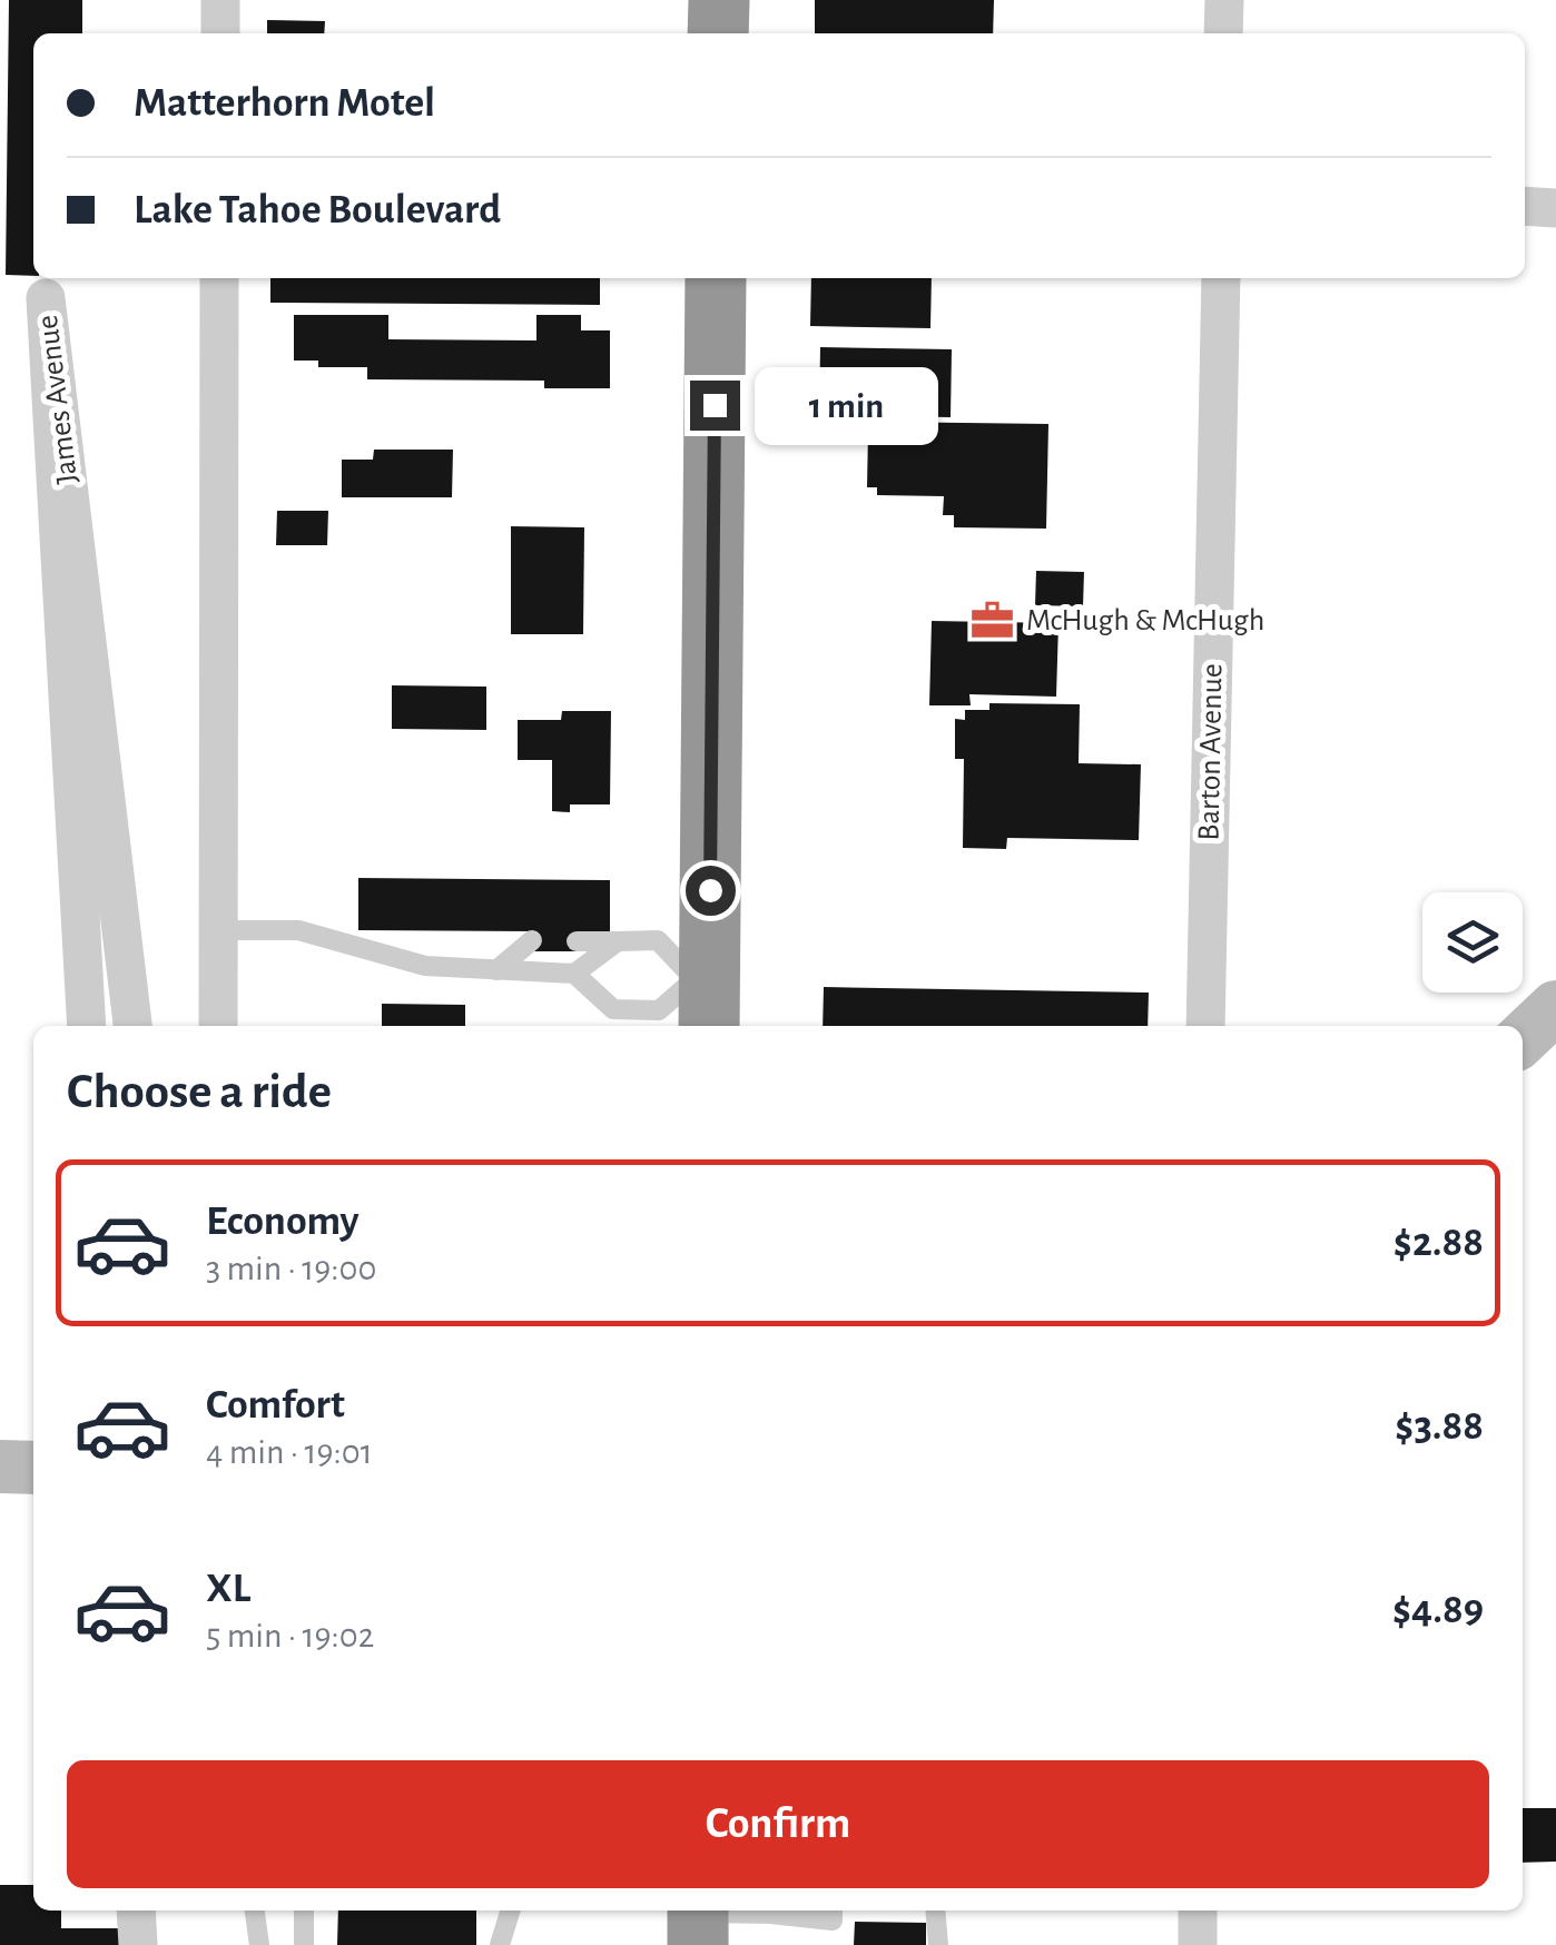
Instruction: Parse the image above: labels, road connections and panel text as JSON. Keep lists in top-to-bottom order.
{
  "streets": {
    "street": ["James Avenue", "Barton Avenue"]
  },
  "places": {
    "office": ["McHugh & McHugh"]
  },
  "page": {
    "banner": ["Matterhorn Motel", "Lake Tahoe Boulevard"],
    "bubble": "1 min",
    "heading": "Choose a ride",
    "list": [
      {
        "name": "Economy",
        "note": "3 min · 19:00",
        "value": "$2.88"
      },
      {
        "name": "Comfort",
        "note": "4 min · 19:01",
        "value": "$3.88"
      },
      {
        "name": "XL",
        "note": "5 min · 19:02",
        "value": "$4.89"
      }
    ],
    "buttons": "Confirm"
  }
}
